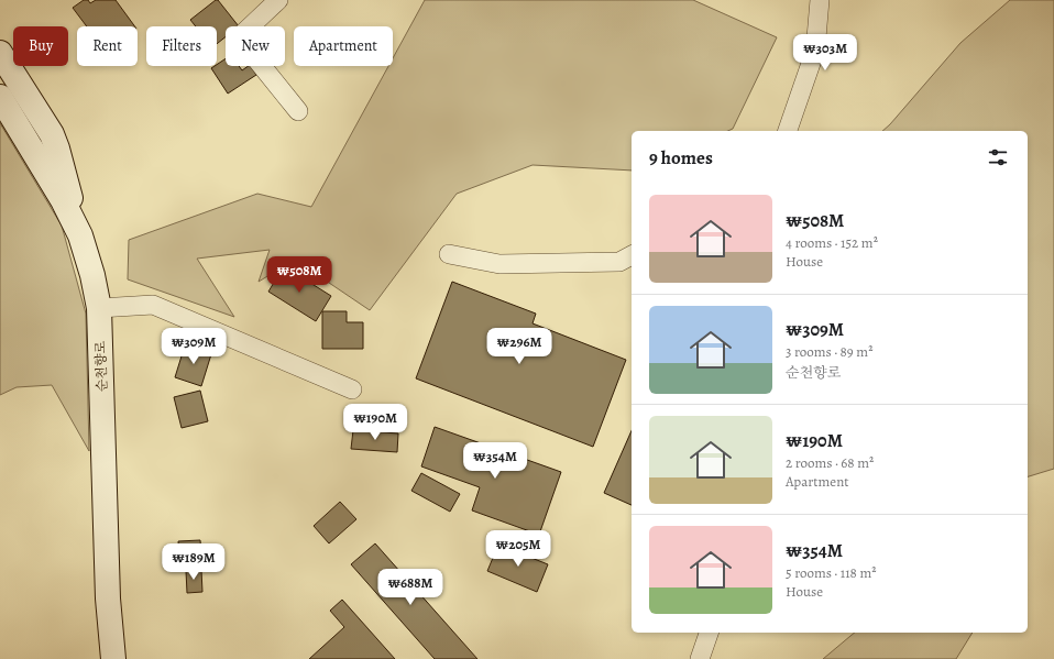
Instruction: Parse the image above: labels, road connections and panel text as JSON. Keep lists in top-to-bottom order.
{
  "streets": {
    "main road": ["순천향로"]
  },
  "page": {
    "chip": [
      "Buy",
      "Rent",
      "Filters",
      "New",
      "Apartment"
    ],
    "price": [
      "₩303M",
      "₩508M",
      "₩309M",
      "₩296M",
      "₩190M",
      "₩354M",
      "₩205M",
      "₩189M",
      "₩688M"
    ],
    "heading": "9 homes",
    "list": [
      {
        "name": "₩508M",
        "note": "4 rooms · 152 m² · House"
      },
      {
        "name": "₩309M",
        "note": "3 rooms · 89 m² · 순천향로"
      },
      {
        "name": "₩190M",
        "note": "2 rooms · 68 m² · Apartment"
      },
      {
        "name": "₩354M",
        "note": "5 rooms · 118 m² · House"
      }
    ]
  }
}
